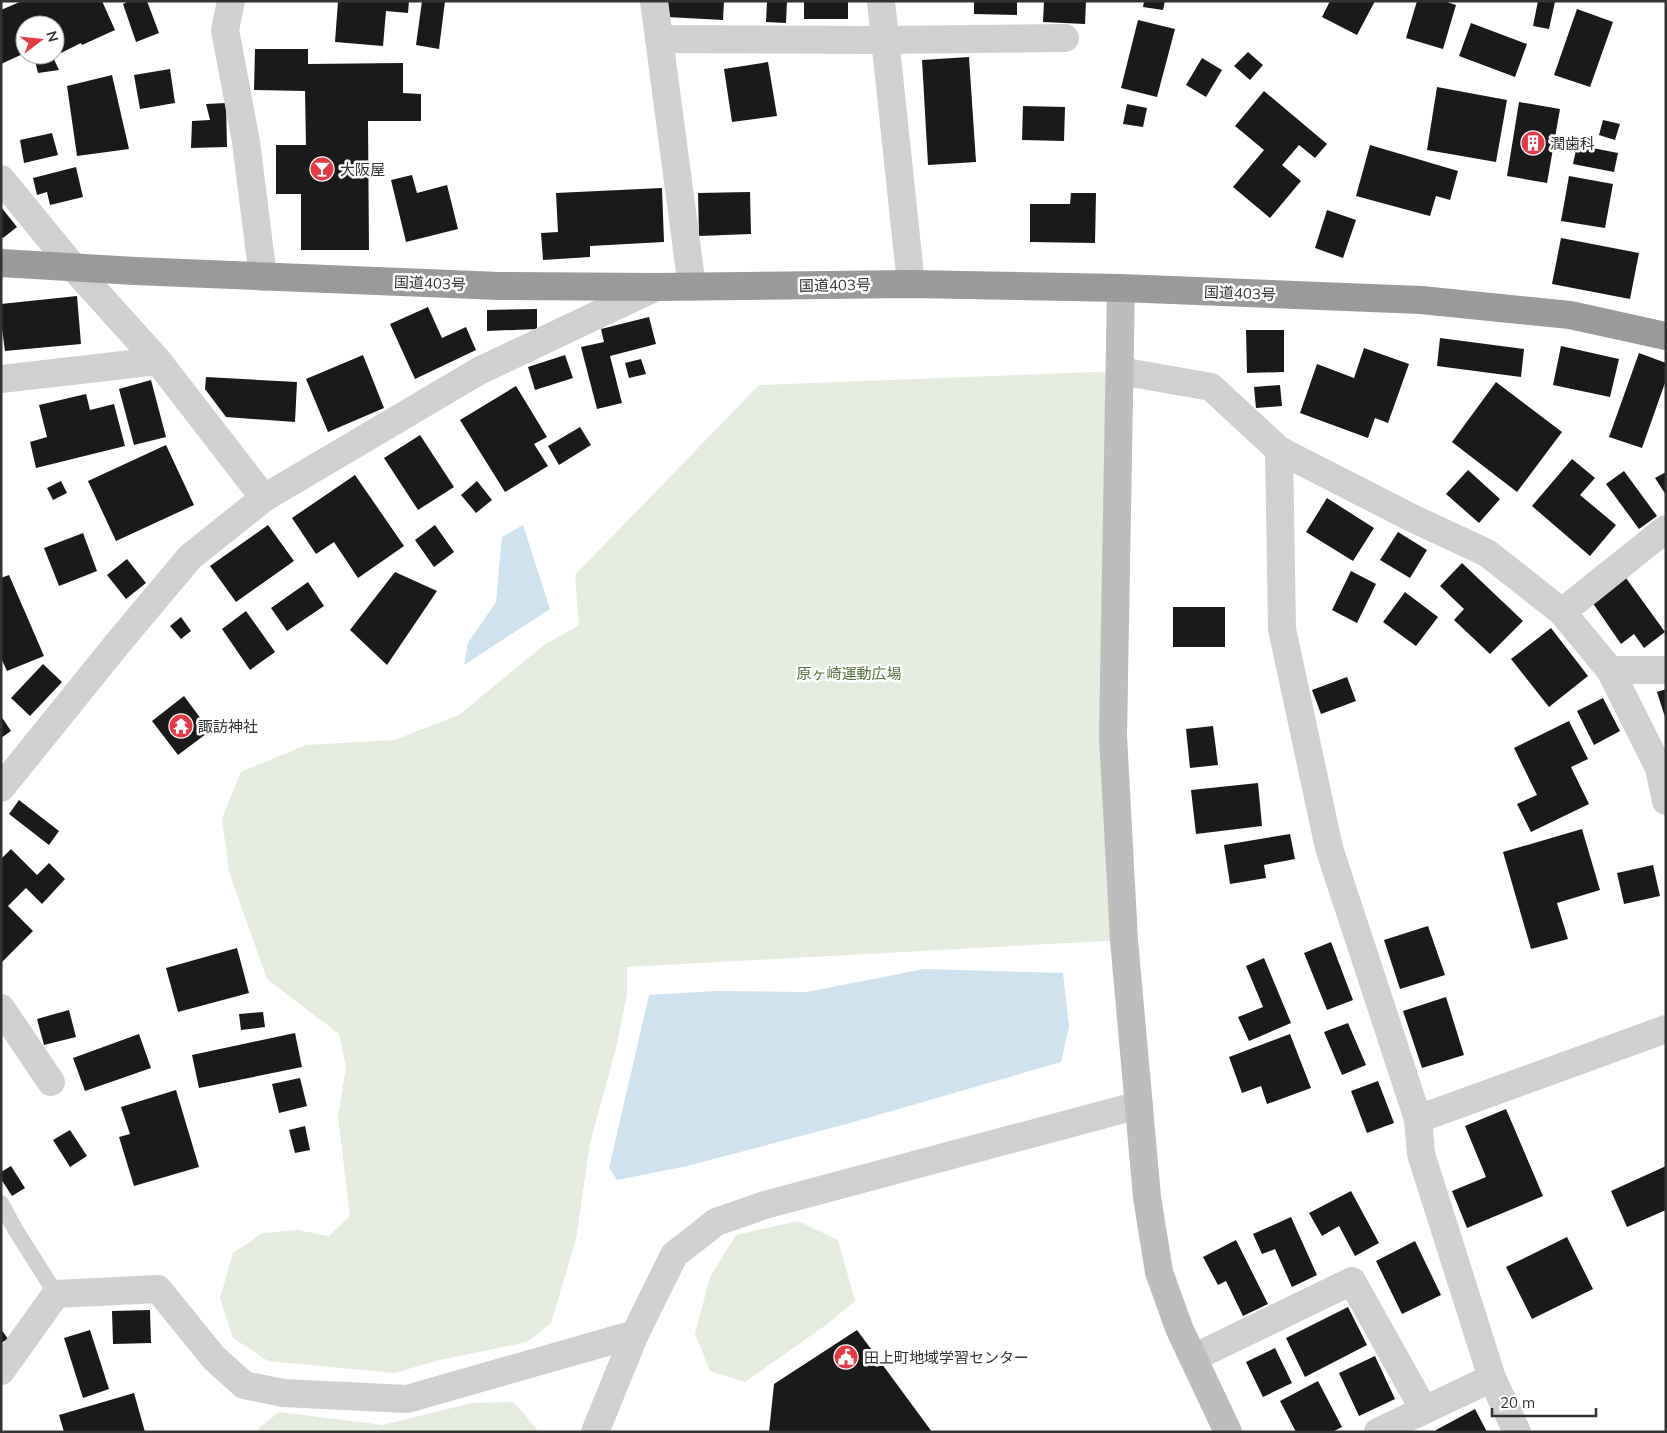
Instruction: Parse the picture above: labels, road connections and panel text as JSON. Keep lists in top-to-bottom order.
{
  "streets": {
    "highway": ["国道403号"]
  },
  "parks": ["原ヶ崎運動広場"],
  "places": {
    "building": ["潤歯科"],
    "bar": ["大阪屋"],
    "temple": ["諏訪神社"],
    "public building": ["田上町地域学習センター"]
  },
  "scale_bar": "20 m",
  "north": "right"
}
